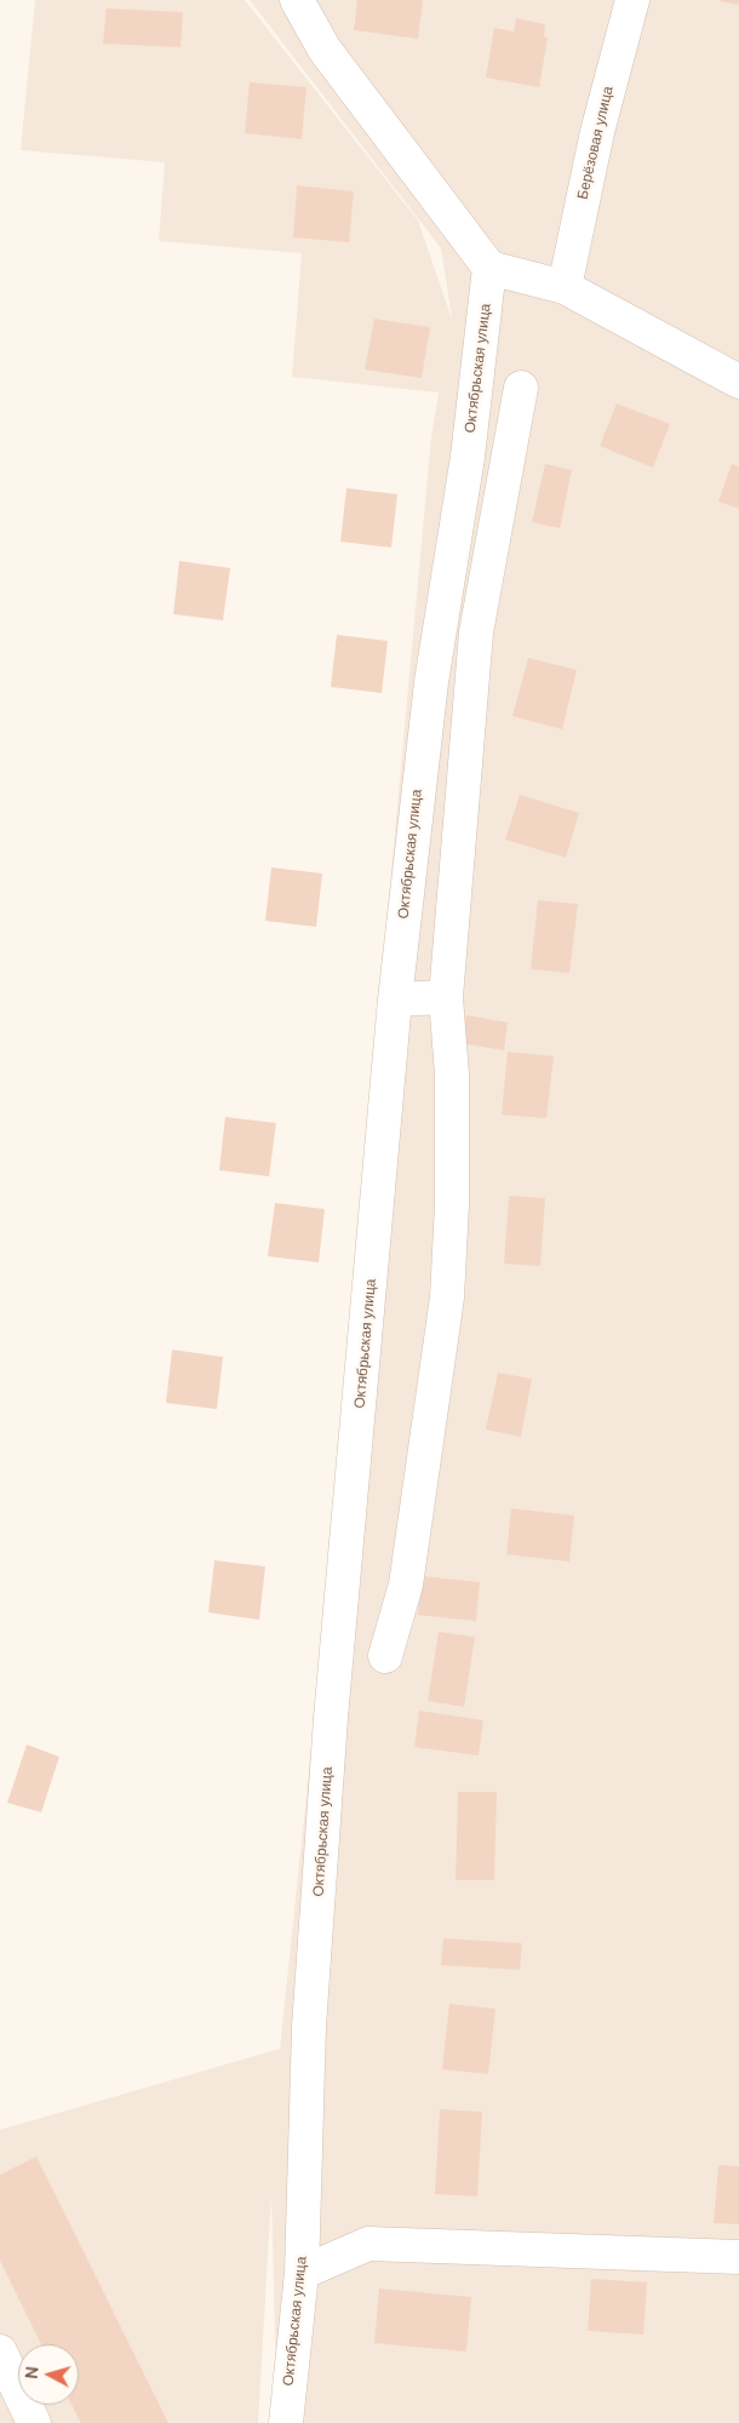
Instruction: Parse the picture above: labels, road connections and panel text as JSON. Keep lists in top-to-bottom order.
{
  "streets": {
    "street": ["Берёзовая улица", "Октябрьская улица"]
  },
  "north": "left"
}
